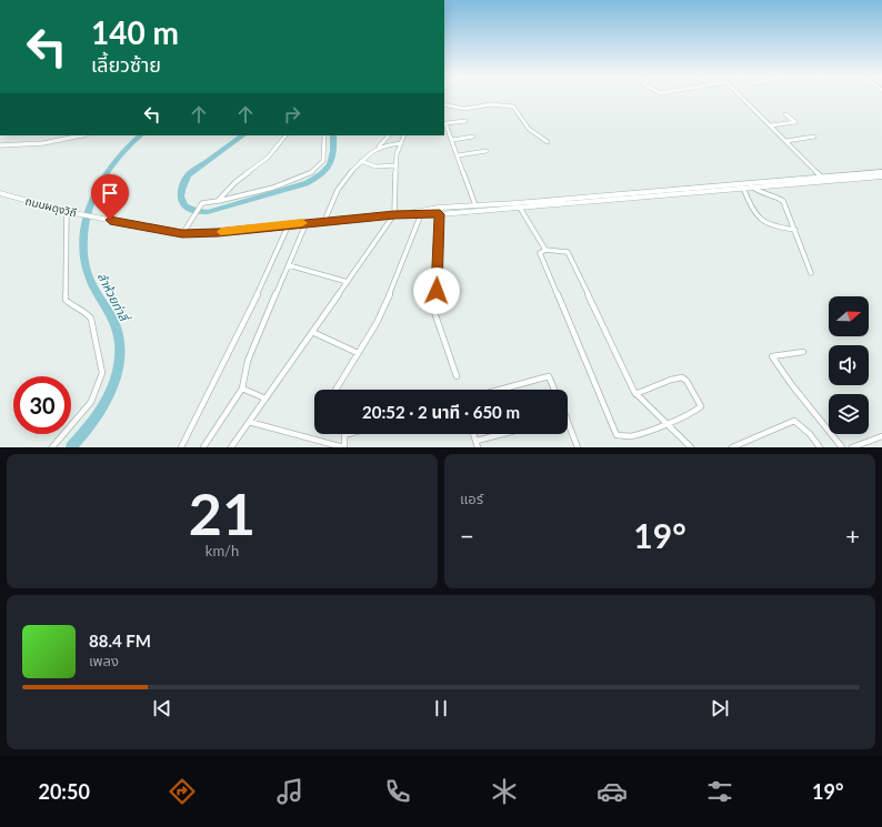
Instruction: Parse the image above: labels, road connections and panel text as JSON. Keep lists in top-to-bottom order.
{
  "streets": {
    "main road": ["ถนนผดุงวิถี"]
  },
  "water": ["ลำห้วยท่าลี่"],
  "north": "right",
  "page": {
    "turn": ["140 m", "เลี้ยวซ้าย"],
    "limit": "30",
    "trip": "20:52 · 2 นาที · 650 m",
    "tile": [
      ["21", "km/h"],
      "แอร์"
    ],
    "heat": ["−", "19°", "+"],
    "song": ["88.4 FM", "เพลง"],
    "tabs": ["20:50", "19°"]
  }
}
